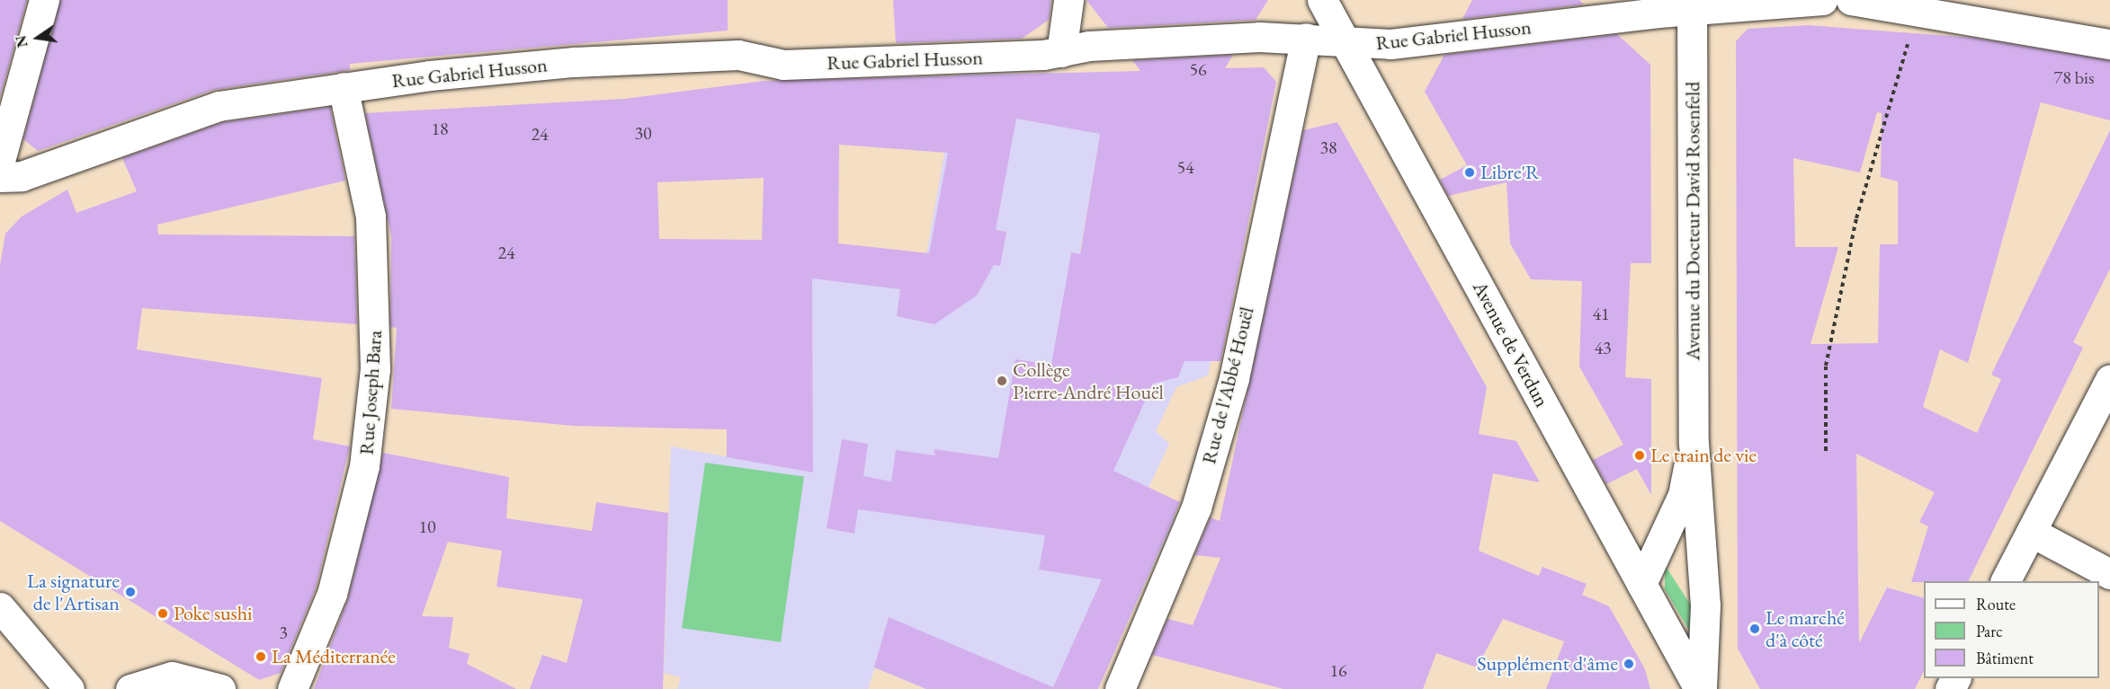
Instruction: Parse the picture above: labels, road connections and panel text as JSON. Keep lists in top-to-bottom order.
{
  "streets": {
    "street": [
      "Rue Gabriel Husson",
      "Avenue du Docteur David Rosenfeld",
      "Avenue de Verdun",
      "Rue de l'Abbé Houël",
      "Rue Joseph Bara"
    ]
  },
  "crossings": [
    ["Rue Gabriel Husson", "Avenue du Docteur David Rosenfeld"],
    ["Rue Gabriel Husson", "Avenue de Verdun"],
    ["Rue Gabriel Husson", "Rue de l'Abbé Houël"],
    ["Rue Gabriel Husson", "Rue Joseph Bara"],
    ["Avenue du Docteur David Rosenfeld", "Avenue de Verdun"]
  ],
  "places": [
    "Libre'R",
    "Collège Pierre-André Houël",
    "Le train de vie",
    "La signature de l'Artisan",
    "Poke sushi",
    "Le marché d'à côté",
    "La Méditerranée",
    "Supplément d'âme"
  ],
  "house_numbers": [
    "56",
    "78 bis",
    "18",
    "30",
    "24",
    "38",
    "54",
    "24",
    "41",
    "43",
    "10",
    "3",
    "16"
  ],
  "legend": ["Route", "Parc", "Bâtiment"],
  "north": "left"
}
